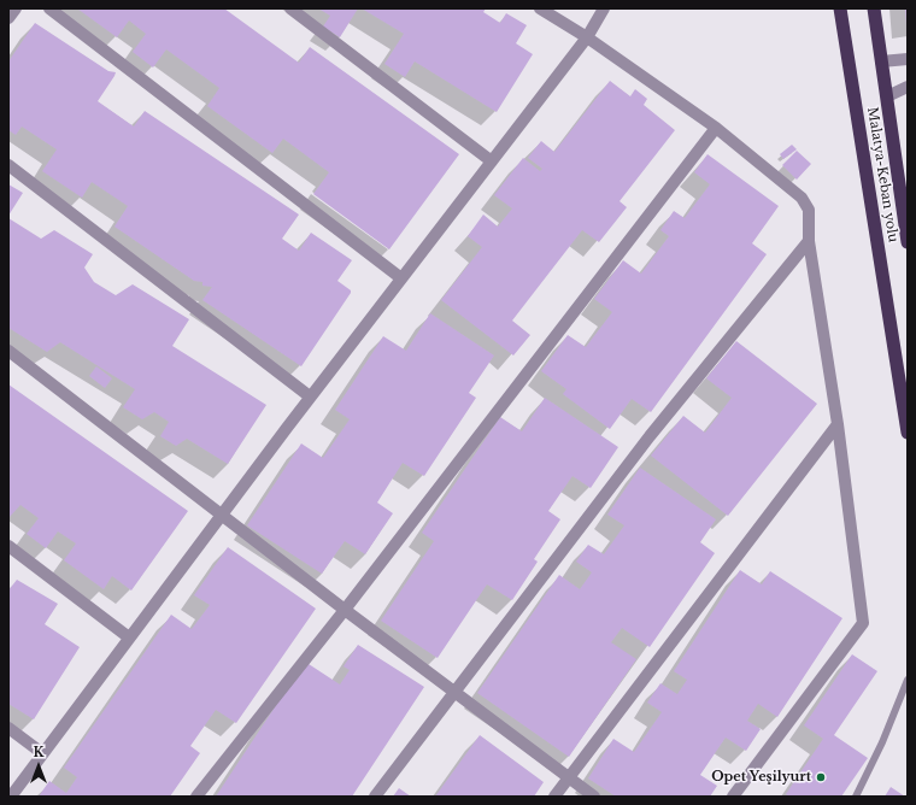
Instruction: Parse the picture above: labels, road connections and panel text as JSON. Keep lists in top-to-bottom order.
{
  "streets": {
    "highway": ["Malatya-Keban yolu"]
  },
  "places": ["Opet Yeşilyurt"],
  "north": "top"
}
